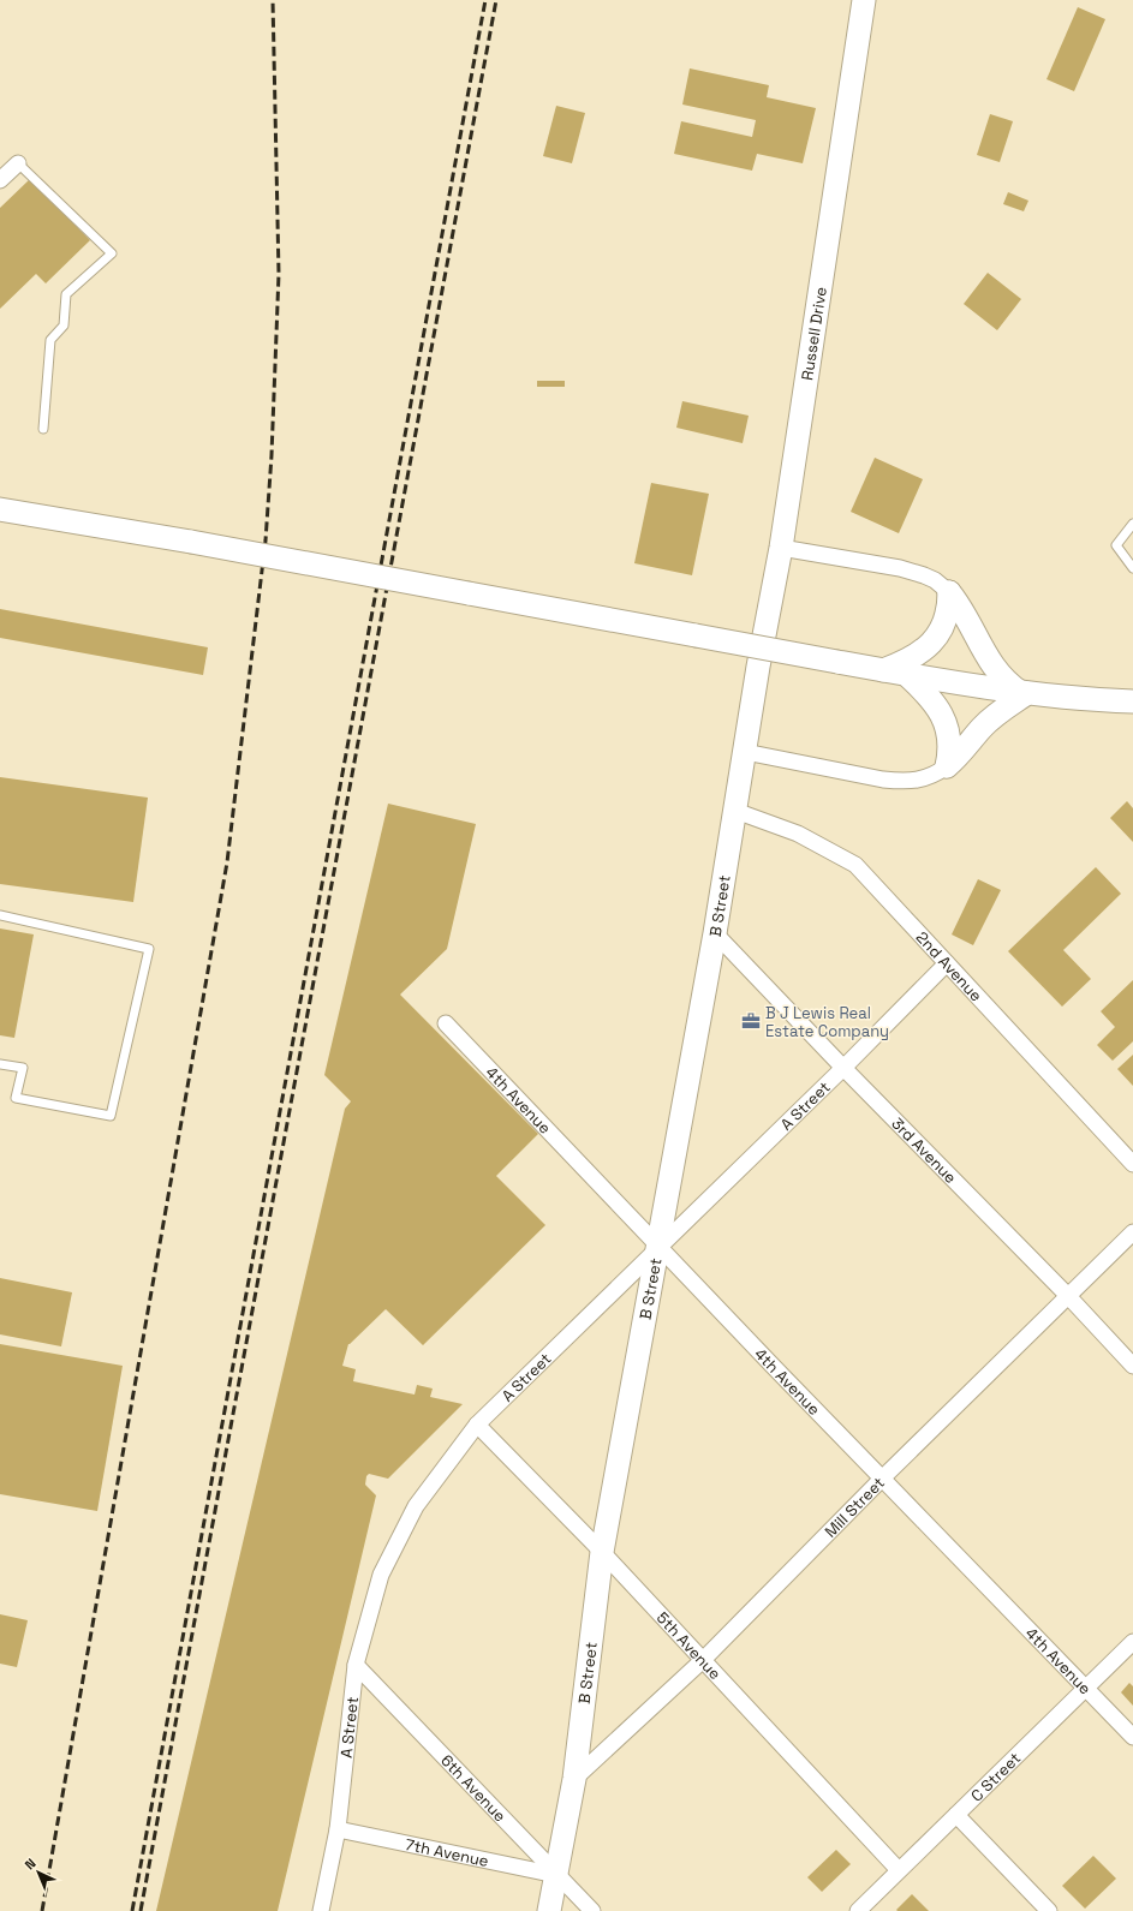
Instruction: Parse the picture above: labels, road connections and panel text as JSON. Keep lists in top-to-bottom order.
{
  "streets": {
    "street": [
      "Russell Drive",
      "B Street",
      "2nd Avenue",
      "4th Avenue",
      "A Street",
      "3rd Avenue",
      "Mill Street",
      "5th Avenue",
      "C Street",
      "6th Avenue",
      "7th Avenue"
    ]
  },
  "crossings": [
    ["Russell Drive", "B Street"],
    ["B Street", "2nd Avenue"],
    ["B Street", "4th Avenue"],
    ["B Street", "A Street"],
    ["B Street", "3rd Avenue"],
    ["B Street", "Mill Street"],
    ["B Street", "5th Avenue"],
    ["B Street", "6th Avenue"],
    ["B Street", "7th Avenue"],
    ["2nd Avenue", "A Street"],
    ["4th Avenue", "A Street"],
    ["4th Avenue", "Mill Street"],
    ["4th Avenue", "C Street"],
    ["A Street", "3rd Avenue"],
    ["A Street", "5th Avenue"],
    ["A Street", "6th Avenue"],
    ["A Street", "7th Avenue"],
    ["3rd Avenue", "Mill Street"],
    ["Mill Street", "5th Avenue"],
    ["5th Avenue", "C Street"],
    ["6th Avenue", "7th Avenue"]
  ],
  "places": {
    "office": ["B J Lewis Real Estate Company"]
  },
  "north": "top left"
}
